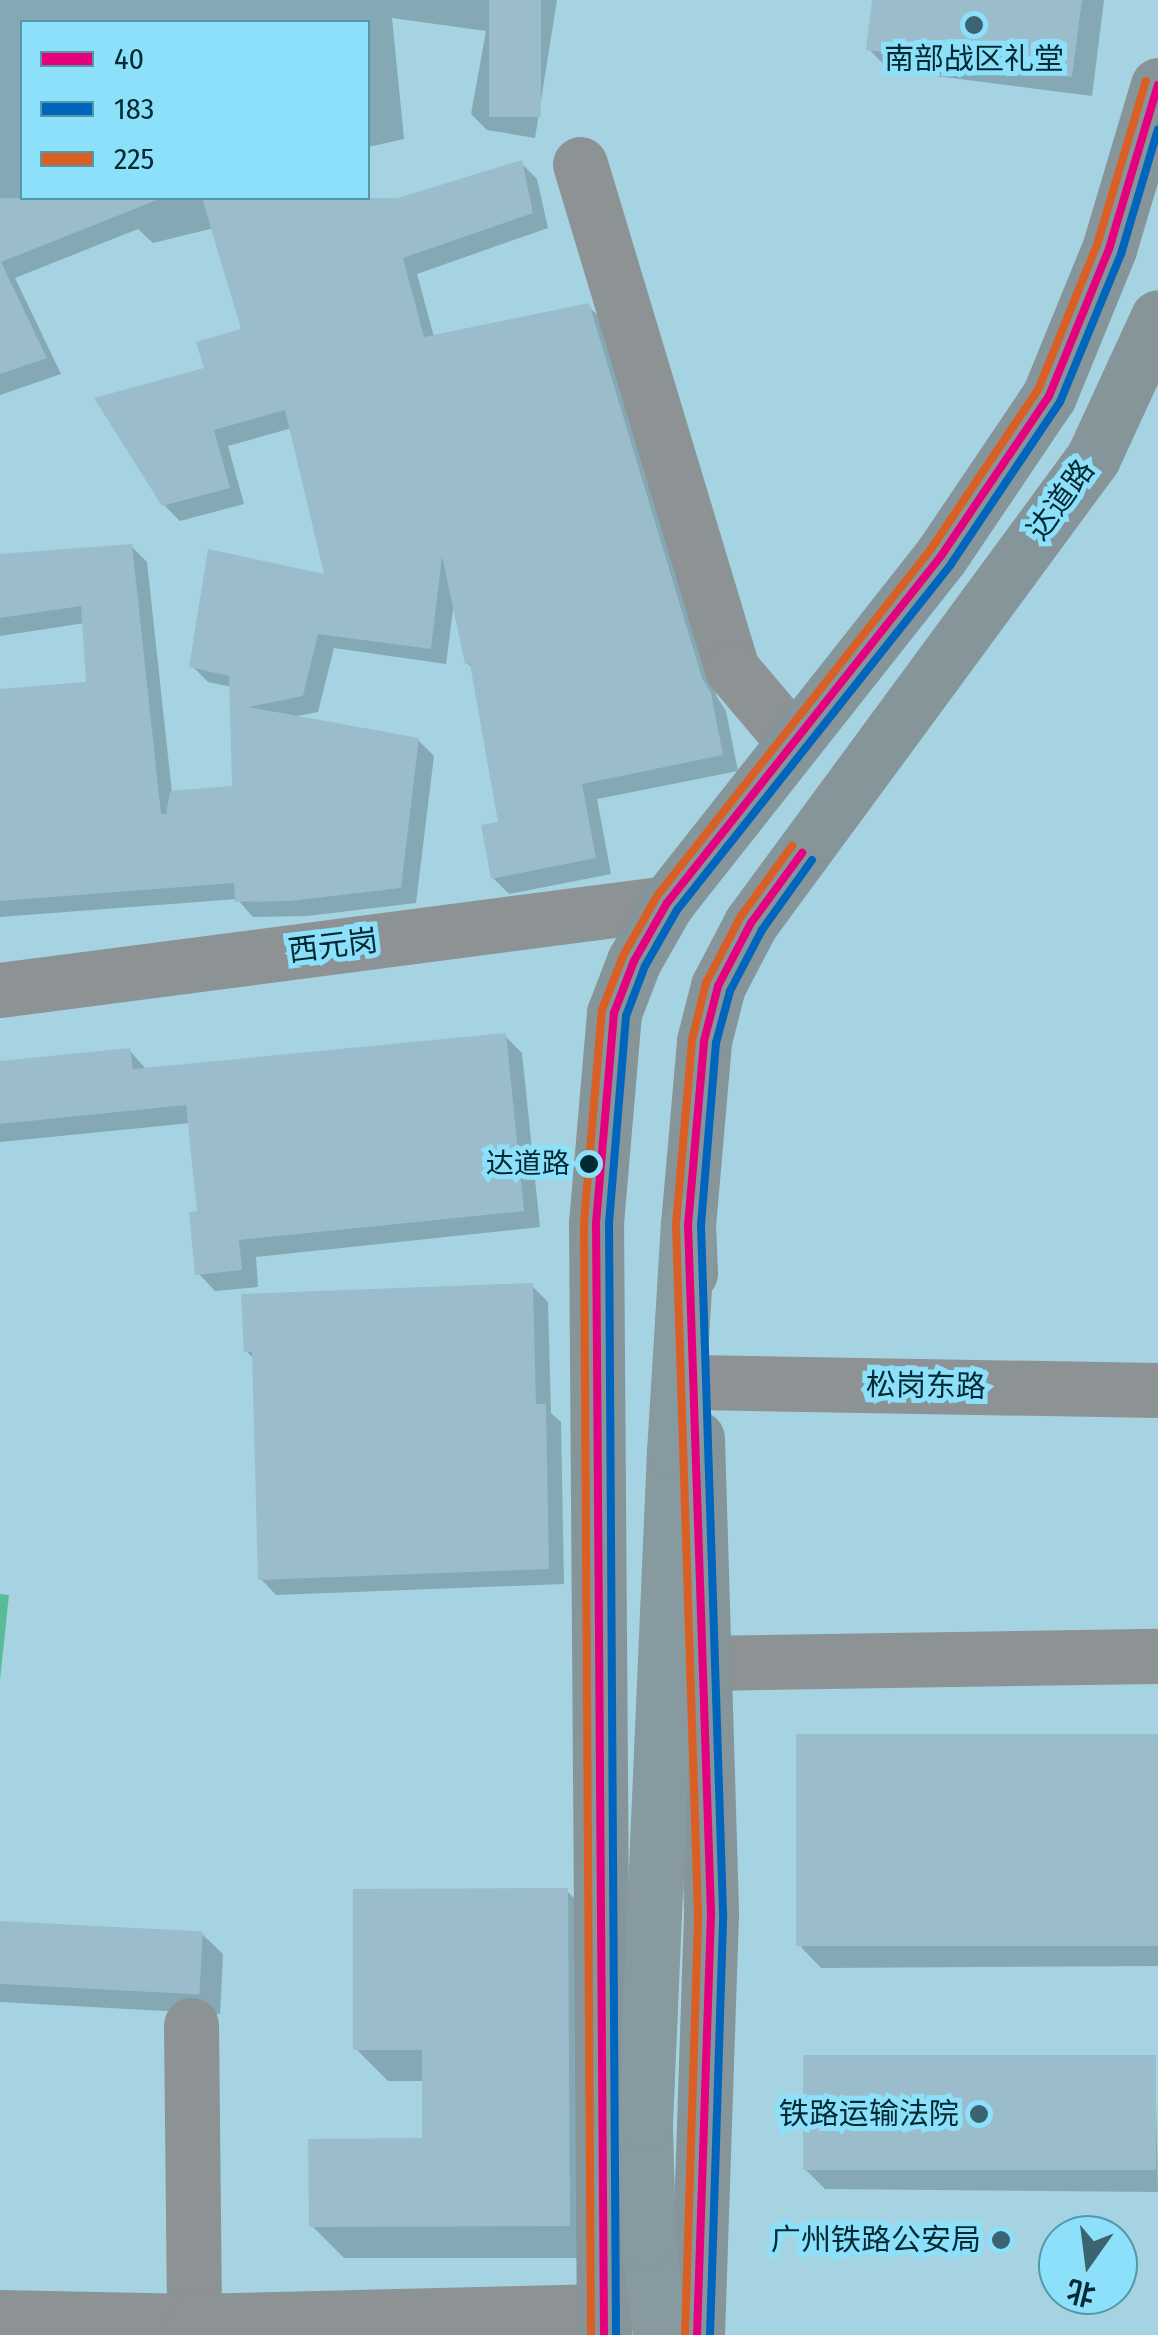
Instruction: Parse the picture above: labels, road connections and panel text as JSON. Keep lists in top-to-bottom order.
{
  "streets": {
    "main road": ["达道路"],
    "street": ["西元岗", "松岗东路"]
  },
  "crossings": [
    ["达道路", "松岗东路"]
  ],
  "places": [
    "南部战区礼堂",
    "达道路",
    "铁路运输法院",
    "广州铁路公安局"
  ],
  "lines": ["transit line 225", "transit line 40", "transit line 183"],
  "legend": ["40", "183", "225"],
  "north": "bottom"
}
